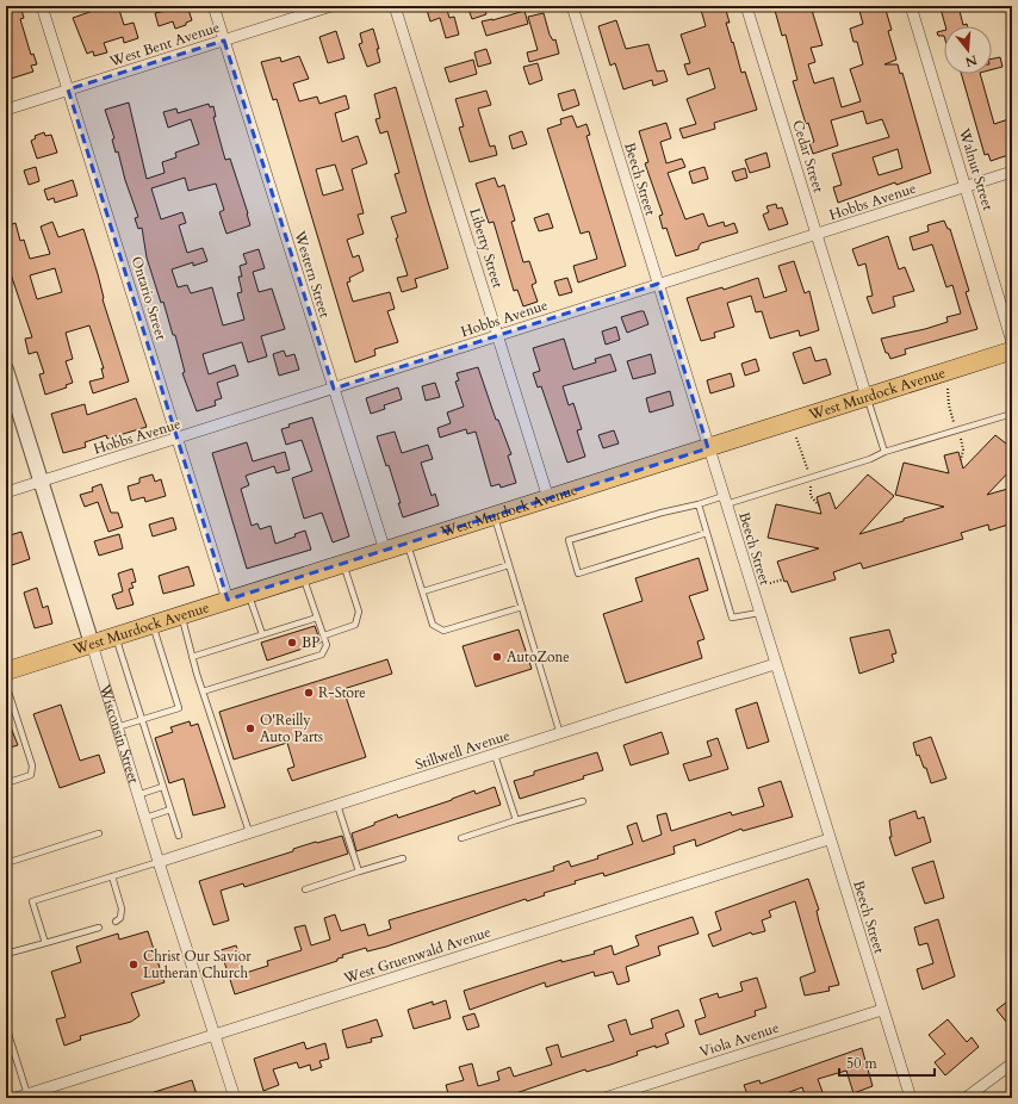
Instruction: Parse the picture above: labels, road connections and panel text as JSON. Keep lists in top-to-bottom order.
{
  "streets": {
    "main road": ["West Murdock Avenue"],
    "street": [
      "West Bent Avenue",
      "Cedar Street",
      "Walnut Street",
      "Beech Street",
      "Hobbs Avenue",
      "Liberty Street",
      "Western Street",
      "Ontario Street",
      "Wisconsin Street",
      "Stillwell Avenue",
      "West Gruenwald Avenue",
      "Viola Avenue"
    ]
  },
  "crossings": [
    ["West Bent Avenue", "Western Street"],
    ["West Bent Avenue", "Ontario Street"],
    ["Cedar Street", "Hobbs Avenue"],
    ["Cedar Street", "West Murdock Avenue"],
    ["Walnut Street", "Hobbs Avenue"],
    ["Beech Street", "Hobbs Avenue"],
    ["Beech Street", "West Murdock Avenue"],
    ["Beech Street", "Stillwell Avenue"],
    ["Beech Street", "West Gruenwald Avenue"],
    ["Beech Street", "Viola Avenue"],
    ["Hobbs Avenue", "Liberty Street"],
    ["Hobbs Avenue", "Western Street"],
    ["Hobbs Avenue", "Ontario Street"],
    ["Hobbs Avenue", "Wisconsin Street"],
    ["Liberty Street", "West Murdock Avenue"],
    ["Western Street", "West Murdock Avenue"],
    ["Ontario Street", "West Murdock Avenue"],
    ["West Murdock Avenue", "Wisconsin Street"],
    ["Wisconsin Street", "Stillwell Avenue"],
    ["Wisconsin Street", "West Gruenwald Avenue"]
  ],
  "places": [
    "BP",
    "AutoZone",
    "R-Store",
    "O'Reilly Auto Parts",
    "Christ Our Savior Lutheran Church"
  ],
  "scale_bar": "50 m",
  "north": "bottom"
}
